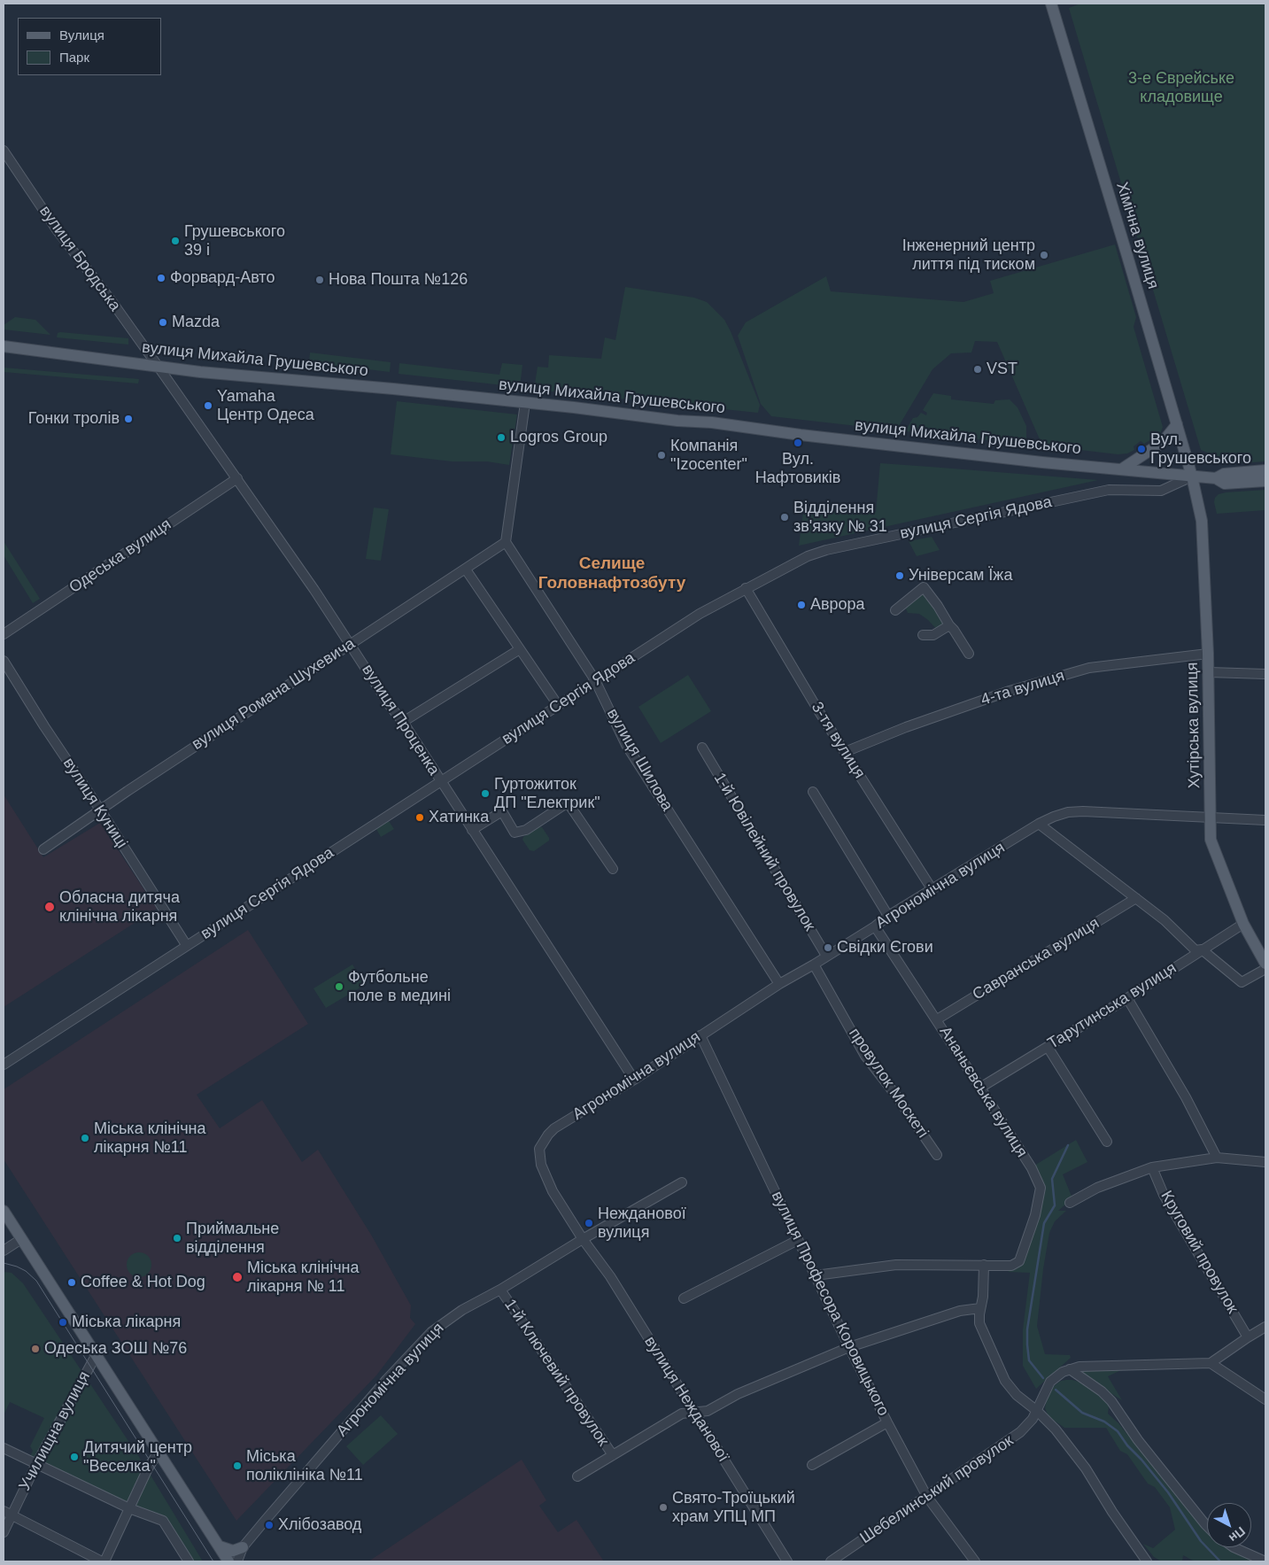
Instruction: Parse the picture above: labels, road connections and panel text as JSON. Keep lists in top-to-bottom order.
{
  "streets": {
    "main road": ["Хімічна вулиця", "вулиця Михайла Грушевського", "Хутірська вулиця"],
    "street": [
      "вулиця Бродська",
      "вулиця Сергія Ядова",
      "Одеська вулиця",
      "4-та вулиця",
      "вулиця Романа Шухевича",
      "вулиця Проценка",
      "3-тя вулиця",
      "вулиця Шилова",
      "вулиця Куниці",
      "1-й Ювілейний провулок",
      "Агрономічна вулиця",
      "Савранська вулиця",
      "Тарутинська вулиця",
      "провулок Москеті",
      "Ананьєвська вулиця",
      "Круговий провулок",
      "вулиця Професора Коровицького",
      "1-й Ключевий провулок",
      "вулиця Нежданової",
      "Училищна вулиця",
      "Шебелинський провулок"
    ]
  },
  "crossings": [
    ["Хімічна вулиця", "вулиця Михайла Грушевського"],
    ["Хімічна вулиця", "вулиця Сергія Ядова"],
    ["Хімічна вулиця", "Хутірська вулиця"],
    ["вулиця Бродська", "вулиця Михайла Грушевського"],
    ["вулиця Бродська", "вулиця Проценка"],
    ["вулиця Михайла Грушевського", "вулиця Сергія Ядова"],
    ["вулиця Михайла Грушевського", "вулиця Проценка"],
    ["вулиця Михайла Грушевського", "Хутірська вулиця"],
    ["вулиця Сергія Ядова", "вулиця Проценка"],
    ["вулиця Сергія Ядова", "Хутірська вулиця"],
    ["вулиця Сергія Ядова", "3-тя вулиця"],
    ["вулиця Сергія Ядова", "вулиця Шилова"],
    ["вулиця Сергія Ядова", "вулиця Куниці"],
    ["Одеська вулиця", "вулиця Проценка"],
    ["4-та вулиця", "Хутірська вулиця"],
    ["4-та вулиця", "3-тя вулиця"],
    ["вулиця Романа Шухевича", "вулиця Проценка"],
    ["вулиця Романа Шухевича", "вулиця Шилова"],
    ["вулиця Романа Шухевича", "вулиця Куниці"],
    ["вулиця Проценка", "Агрономічна вулиця"],
    ["Хутірська вулиця", "Агрономічна вулиця"],
    ["Хутірська вулиця", "Тарутинська вулиця"],
    ["3-тя вулиця", "Агрономічна вулиця"],
    ["вулиця Шилова", "Агрономічна вулиця"],
    ["1-й Ювілейний провулок", "Агрономічна вулиця"],
    ["Агрономічна вулиця", "провулок Москеті"],
    ["Агрономічна вулиця", "Ананьєвська вулиця"],
    ["Агрономічна вулиця", "вулиця Професора Коровицького"],
    ["Агрономічна вулиця", "1-й Ключевий провулок"],
    ["Агрономічна вулиця", "вулиця Нежданової"],
    ["Савранська вулиця", "Ананьєвська вулиця"],
    ["Тарутинська вулиця", "Ананьєвська вулиця"],
    ["вулиця Професора Коровицького", "Шебелинський провулок"]
  ],
  "districts": ["Селище Головнафтозбуту"],
  "parks": ["3-е Єврейське кладовище"],
  "places": [
    "Грушевського 39 і",
    "Інженерний центр лиття під тиском",
    "Форвард-Авто",
    "Нова Пошта №126",
    "Mazda",
    "VST",
    "Yamaha Центр Одеса",
    "Гонки тролів",
    "Logros Group",
    "Вул. Нафтовиків",
    "Вул. Грушевського",
    "Компанія \"Izocenter\"",
    "Відділення зв'язку № 31",
    "Універсам Їжа",
    "Аврора",
    "Гуртожиток ДП \"Електрик\"",
    "Хатинка",
    "Обласна дитяча клінічна лікарня",
    "Свідки Єгови",
    "Футбольне поле в медині",
    "Міська клінічна лікарня №11",
    "Нежданової вулиця",
    "Приймальне відділення",
    "Міська клінічна лікарня № 11",
    "Coffee & Hot Dog",
    "Міська лікарня",
    "Одеська ЗОШ №76",
    "Дитячий центр \"Веселка\"",
    "Міська поліклініка №11",
    "Свято-Троїцький храм УПЦ МП",
    "Хлібозавод"
  ],
  "legend": ["Вулиця", "Парк"],
  "north": "bottom right"
}
